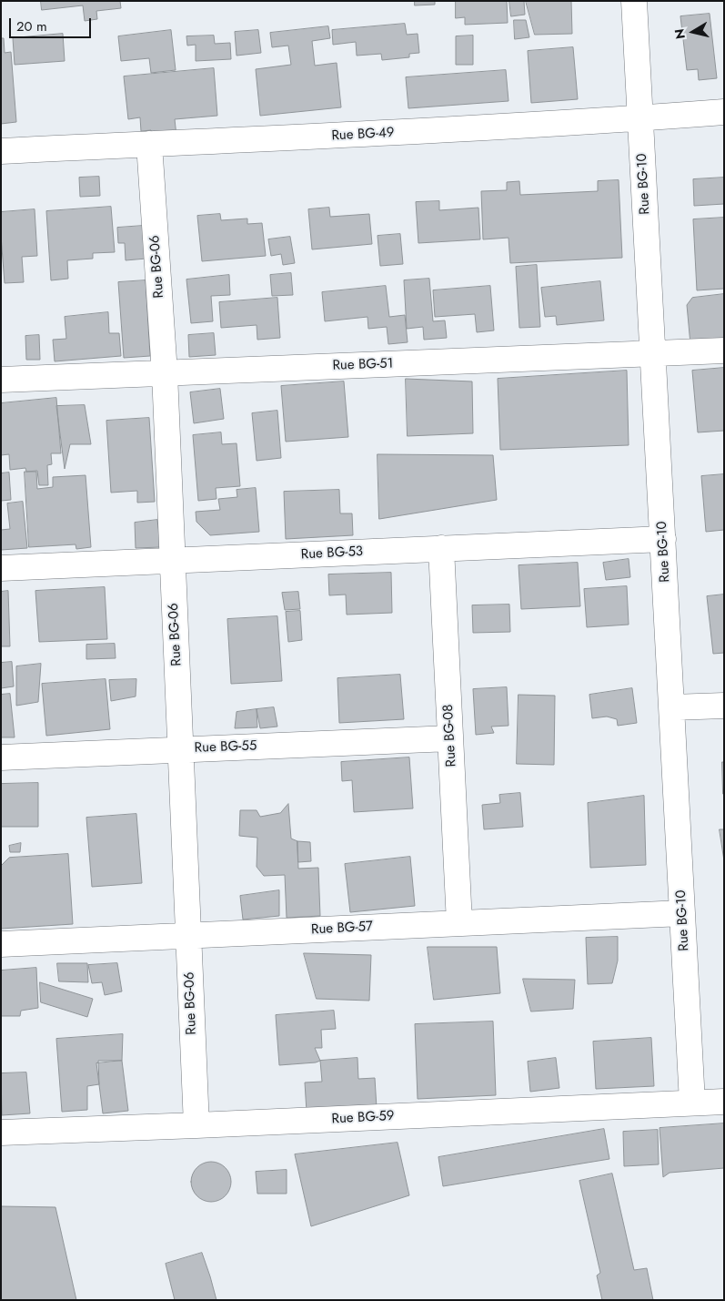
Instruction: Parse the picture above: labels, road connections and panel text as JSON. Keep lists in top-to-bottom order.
{
  "streets": {
    "street": [
      "Rue BG-49",
      "Rue BG-10",
      "Rue BG-06",
      "Rue BG-51",
      "Rue BG-53",
      "Rue BG-08",
      "Rue BG-55",
      "Rue BG-57",
      "Rue BG-59"
    ]
  },
  "crossings": [
    ["Rue BG-49", "Rue BG-10"],
    ["Rue BG-49", "Rue BG-06"],
    ["Rue BG-10", "Rue BG-51"],
    ["Rue BG-10", "Rue BG-53"],
    ["Rue BG-10", "Rue BG-57"],
    ["Rue BG-10", "Rue BG-59"],
    ["Rue BG-06", "Rue BG-51"],
    ["Rue BG-06", "Rue BG-53"],
    ["Rue BG-06", "Rue BG-55"],
    ["Rue BG-06", "Rue BG-57"],
    ["Rue BG-06", "Rue BG-59"],
    ["Rue BG-53", "Rue BG-08"],
    ["Rue BG-08", "Rue BG-55"],
    ["Rue BG-08", "Rue BG-57"]
  ],
  "scale_bar": "20 m",
  "north": "left"
}
